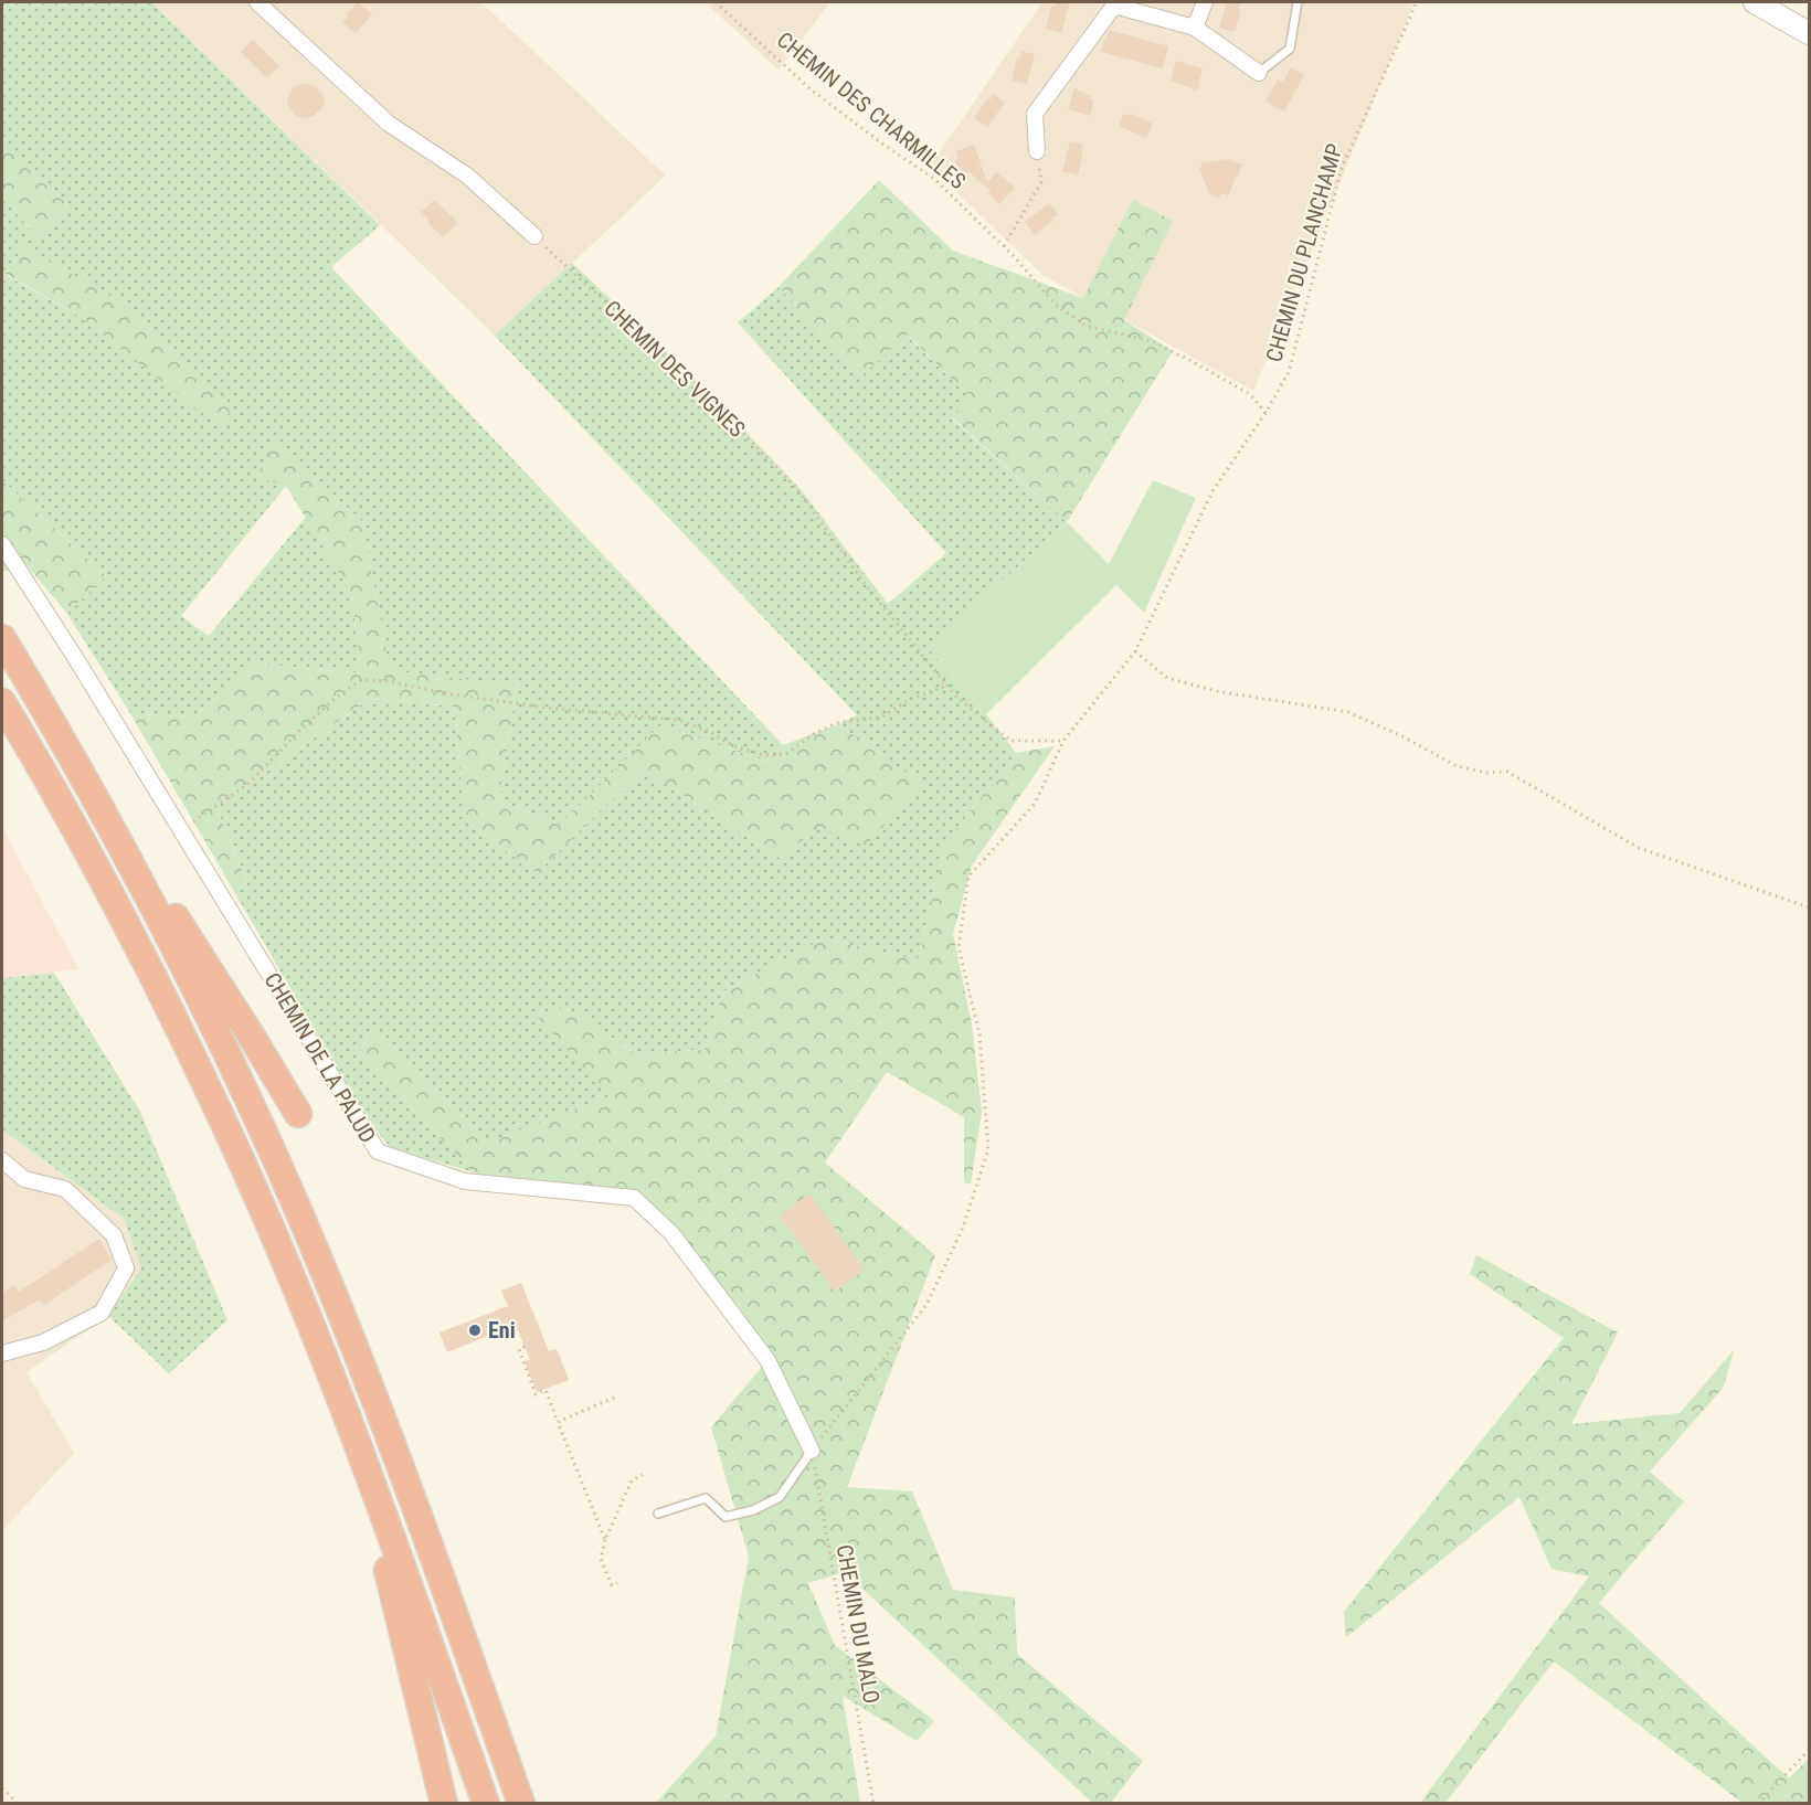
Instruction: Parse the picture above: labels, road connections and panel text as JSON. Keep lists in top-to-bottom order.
{
  "streets": {
    "street": ["CHEMIN DE LA PALUD"],
    "path": [
      "CHEMIN DES CHARMILLES",
      "CHEMIN DU PLANCHAMP",
      "CHEMIN DES VIGNES",
      "CHEMIN DU MALO"
    ]
  },
  "crossings": [
    ["CHEMIN DES CHARMILLES", "CHEMIN DU PLANCHAMP"],
    ["CHEMIN DU PLANCHAMP", "CHEMIN DES VIGNES"],
    ["CHEMIN DU PLANCHAMP", "CHEMIN DE LA PALUD"],
    ["CHEMIN DU PLANCHAMP", "CHEMIN DU MALO"],
    ["CHEMIN DE LA PALUD", "CHEMIN DU MALO"]
  ],
  "places": ["Eni"]
}
